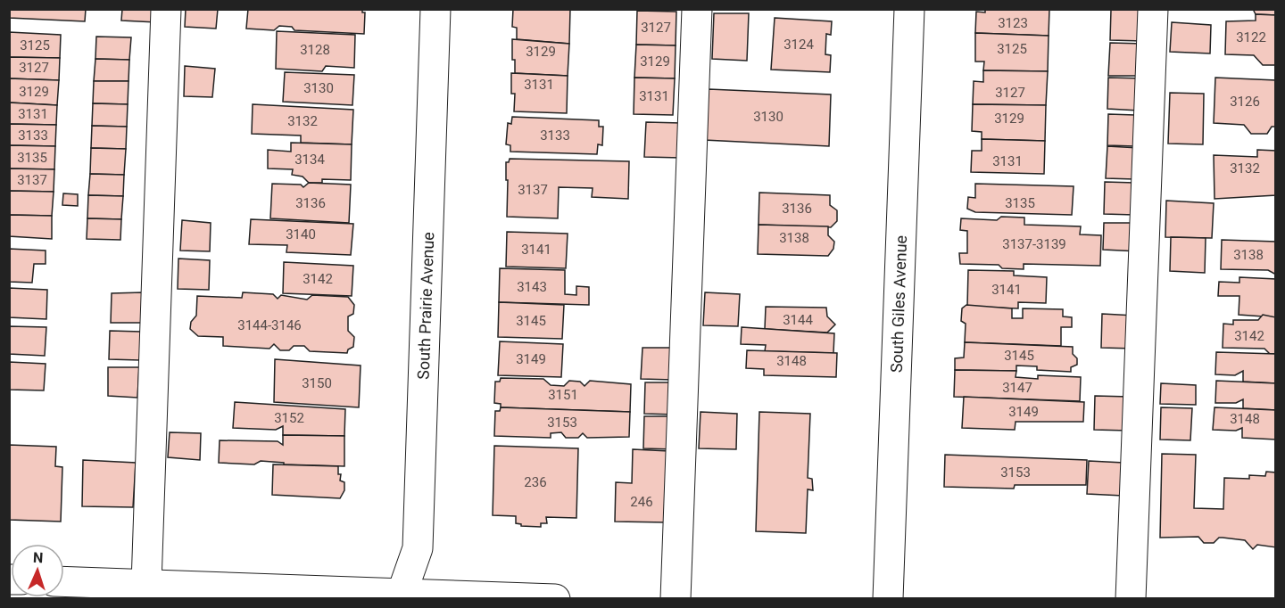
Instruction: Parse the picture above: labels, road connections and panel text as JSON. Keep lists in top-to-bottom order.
{
  "streets": {
    "street": ["South Giles Avenue", "South Prairie Avenue"]
  },
  "house_numbers": [
    "3123",
    "3127",
    "3122",
    "3124",
    "3125",
    "3125",
    "3128",
    "3129",
    "3129",
    "3127",
    "3131",
    "3130",
    "3129",
    "3127",
    "3131",
    "3126",
    "3131",
    "3130",
    "3129",
    "3132",
    "3133",
    "3133",
    "3135",
    "3134",
    "3131",
    "3132",
    "3137",
    "3137",
    "3136",
    "3135",
    "3136",
    "3140",
    "3138",
    "3137-3139",
    "3141",
    "3138",
    "3142",
    "3143",
    "3141",
    "3144",
    "3145",
    "3144-3146",
    "3142",
    "3145",
    "3149",
    "3148",
    "3150",
    "3147",
    "3151",
    "3149",
    "3152",
    "3148",
    "3153",
    "3153",
    "236",
    "246"
  ],
  "north": "top"
}
